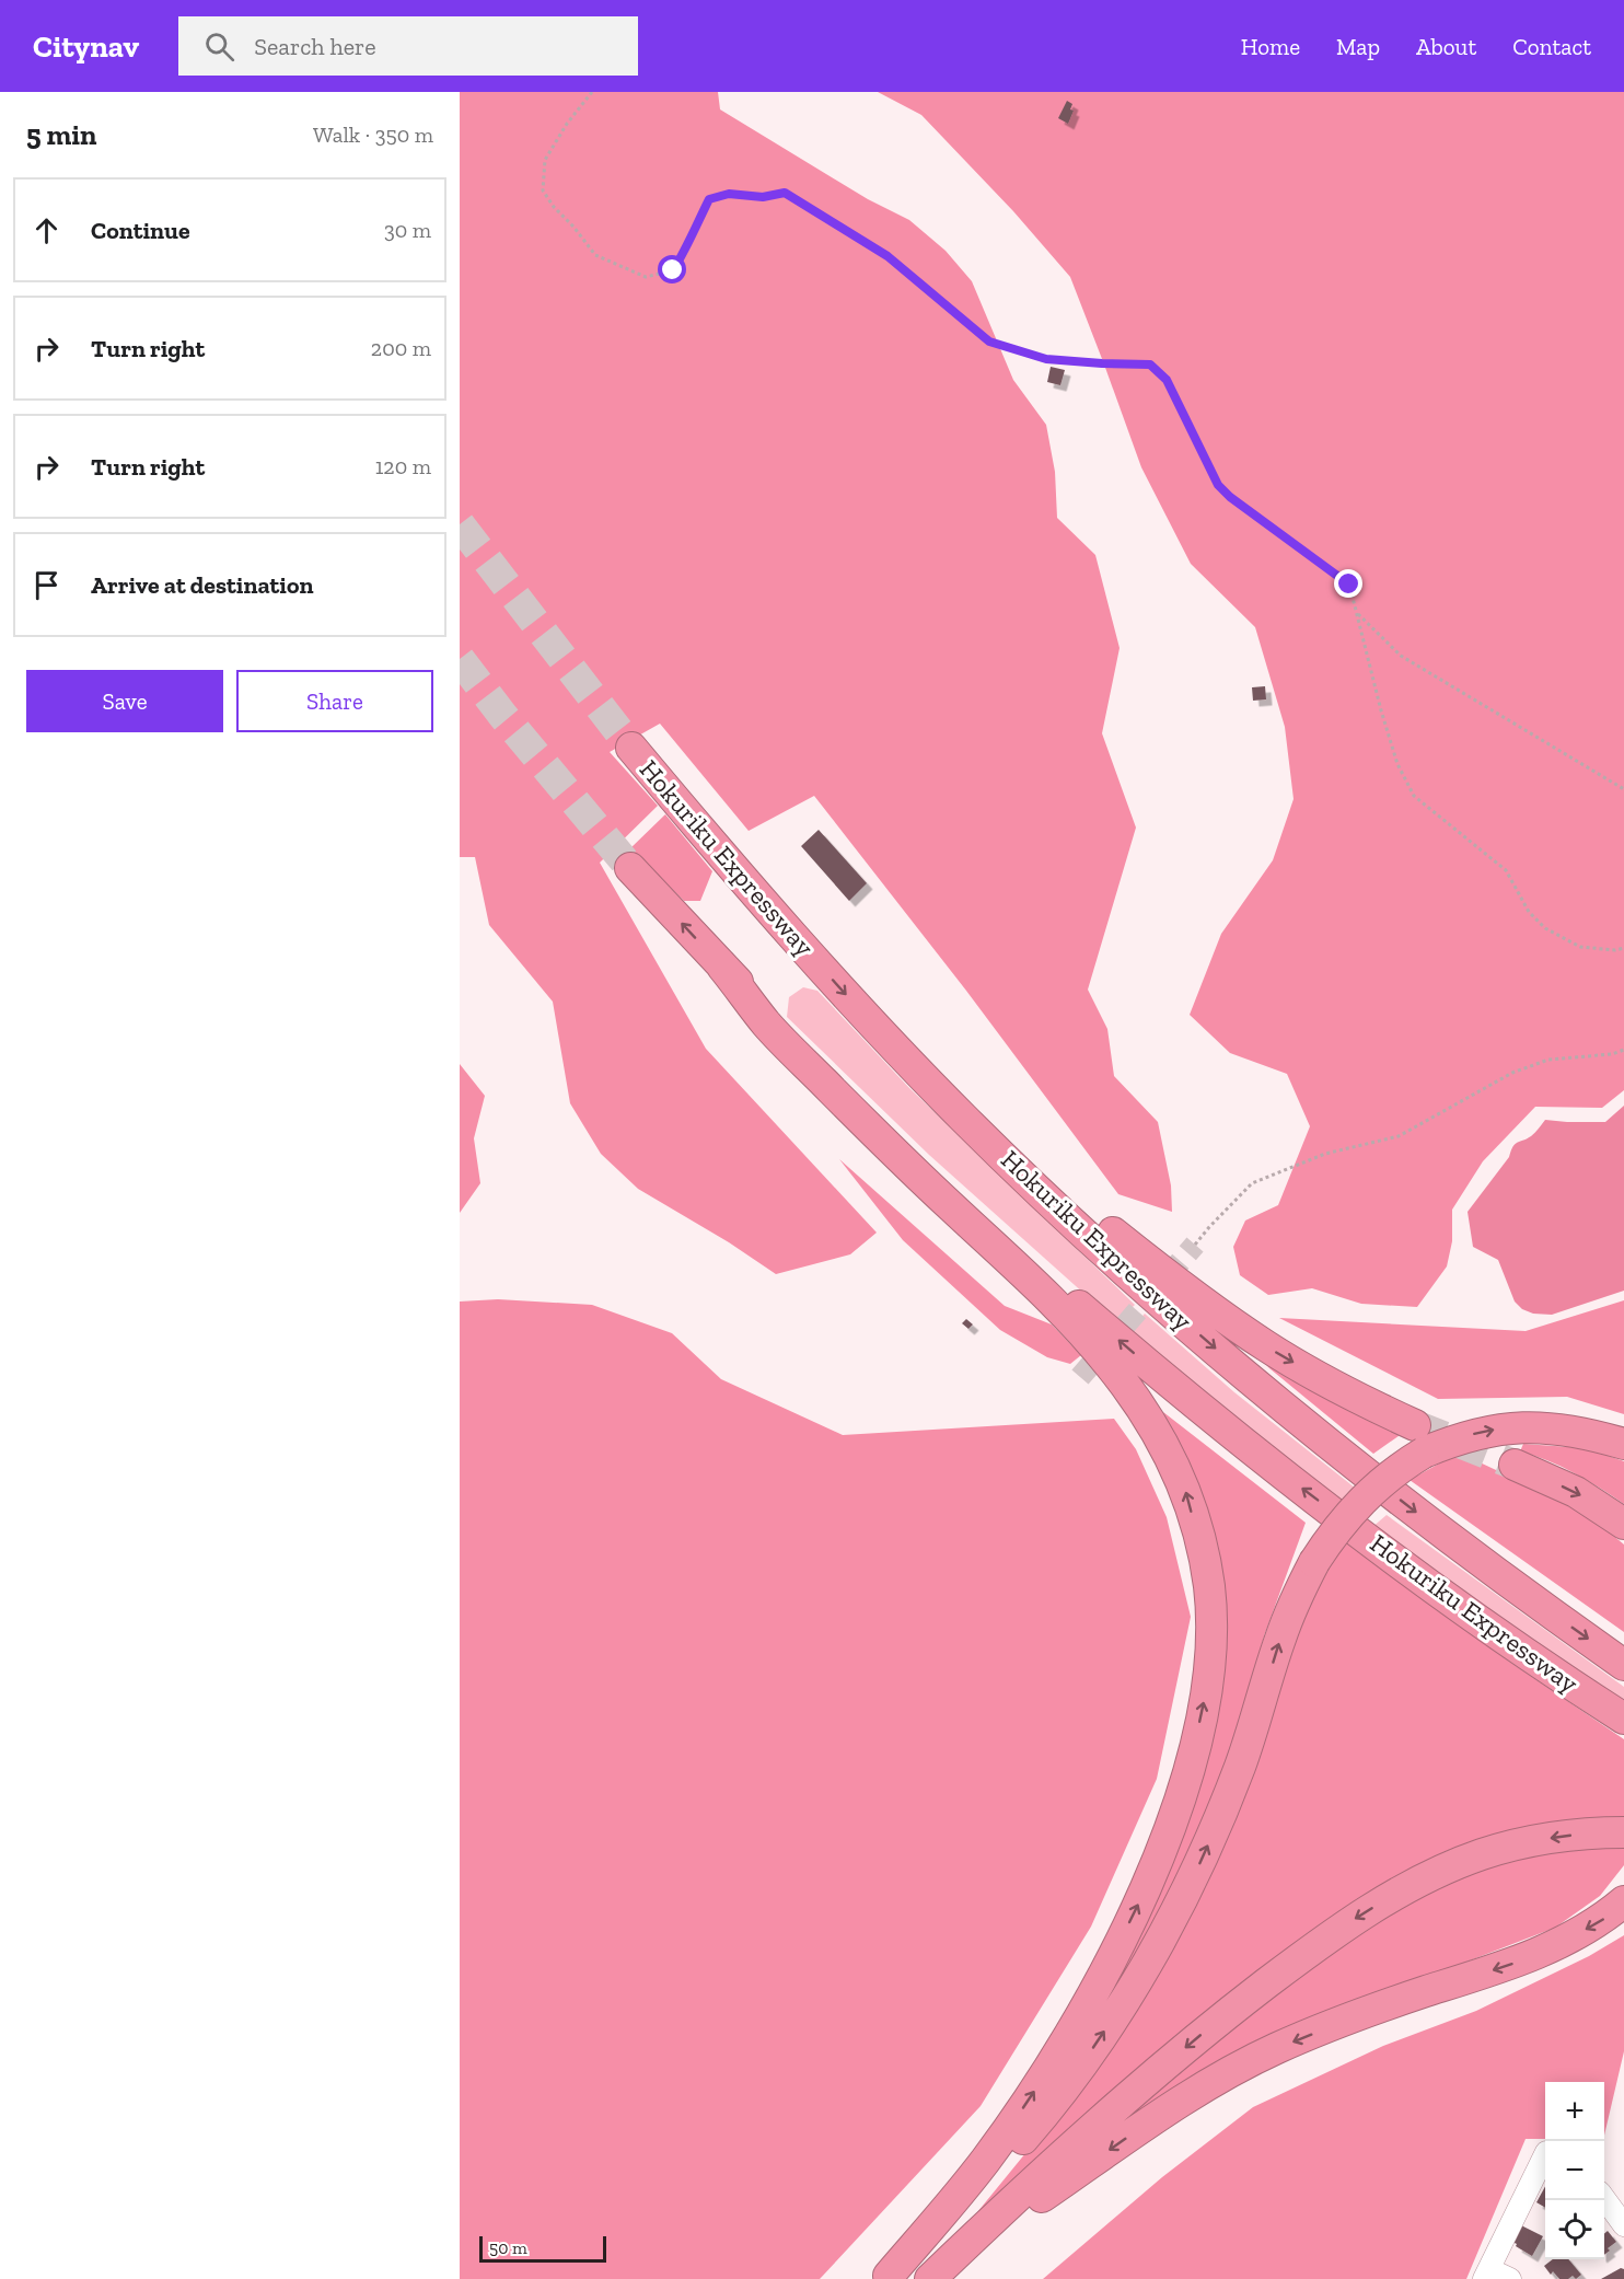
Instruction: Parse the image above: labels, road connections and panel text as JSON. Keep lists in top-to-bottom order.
{
  "streets": {
    "highway": ["Hokuriku Expressway"]
  },
  "scale_bar": "50 m",
  "page": {
    "header": "Citynav",
    "search": "Search here",
    "nav": [
      "Home",
      "Map",
      "About",
      "Contact"
    ],
    "heading": ["5 min", "Walk · 350 m"],
    "list": [
      ["Continue", "30 m"],
      ["Turn right", "200 m"],
      ["Turn right", "120 m"],
      "Arrive at destination"
    ],
    "buttons": ["Save", "Share"],
    "map_buttons": ["+", "−"],
    "scale": "50 m"
  }
}
